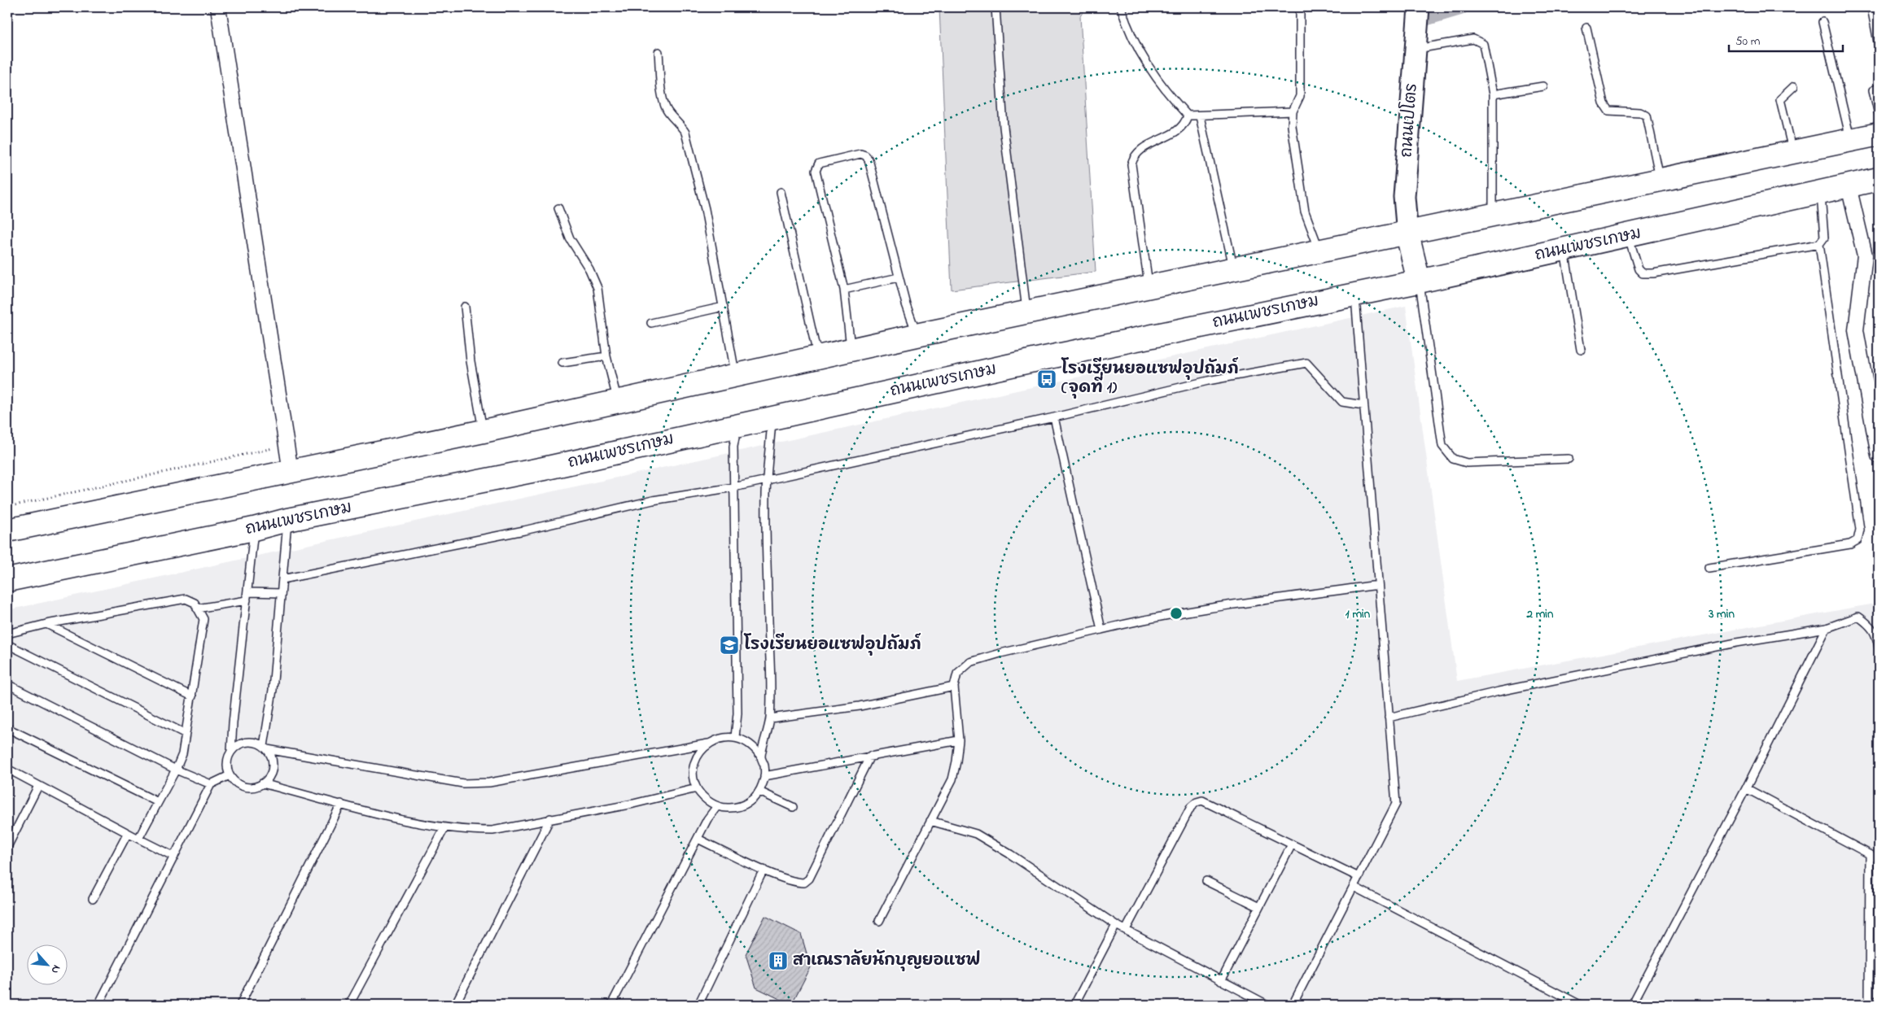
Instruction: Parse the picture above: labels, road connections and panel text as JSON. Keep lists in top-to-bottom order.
{
  "streets": {
    "main road": ["ถนนเพชรเกษม"],
    "street": ["ถนนเปโตร"]
  },
  "places": {
    "bus stop": ["โรงเรียนยอแซฟอุปถัมภ์ (จุดที่ 1)"],
    "school or university": ["โรงเรียนยอแซฟอุปถัมภ์"],
    "building": ["สาเณราลัยนักบุญยอแซฟ"]
  },
  "scale_bar": "50 m",
  "north": "bottom right",
  "rings": ["1 min", "2 min", "3 min"]
}
